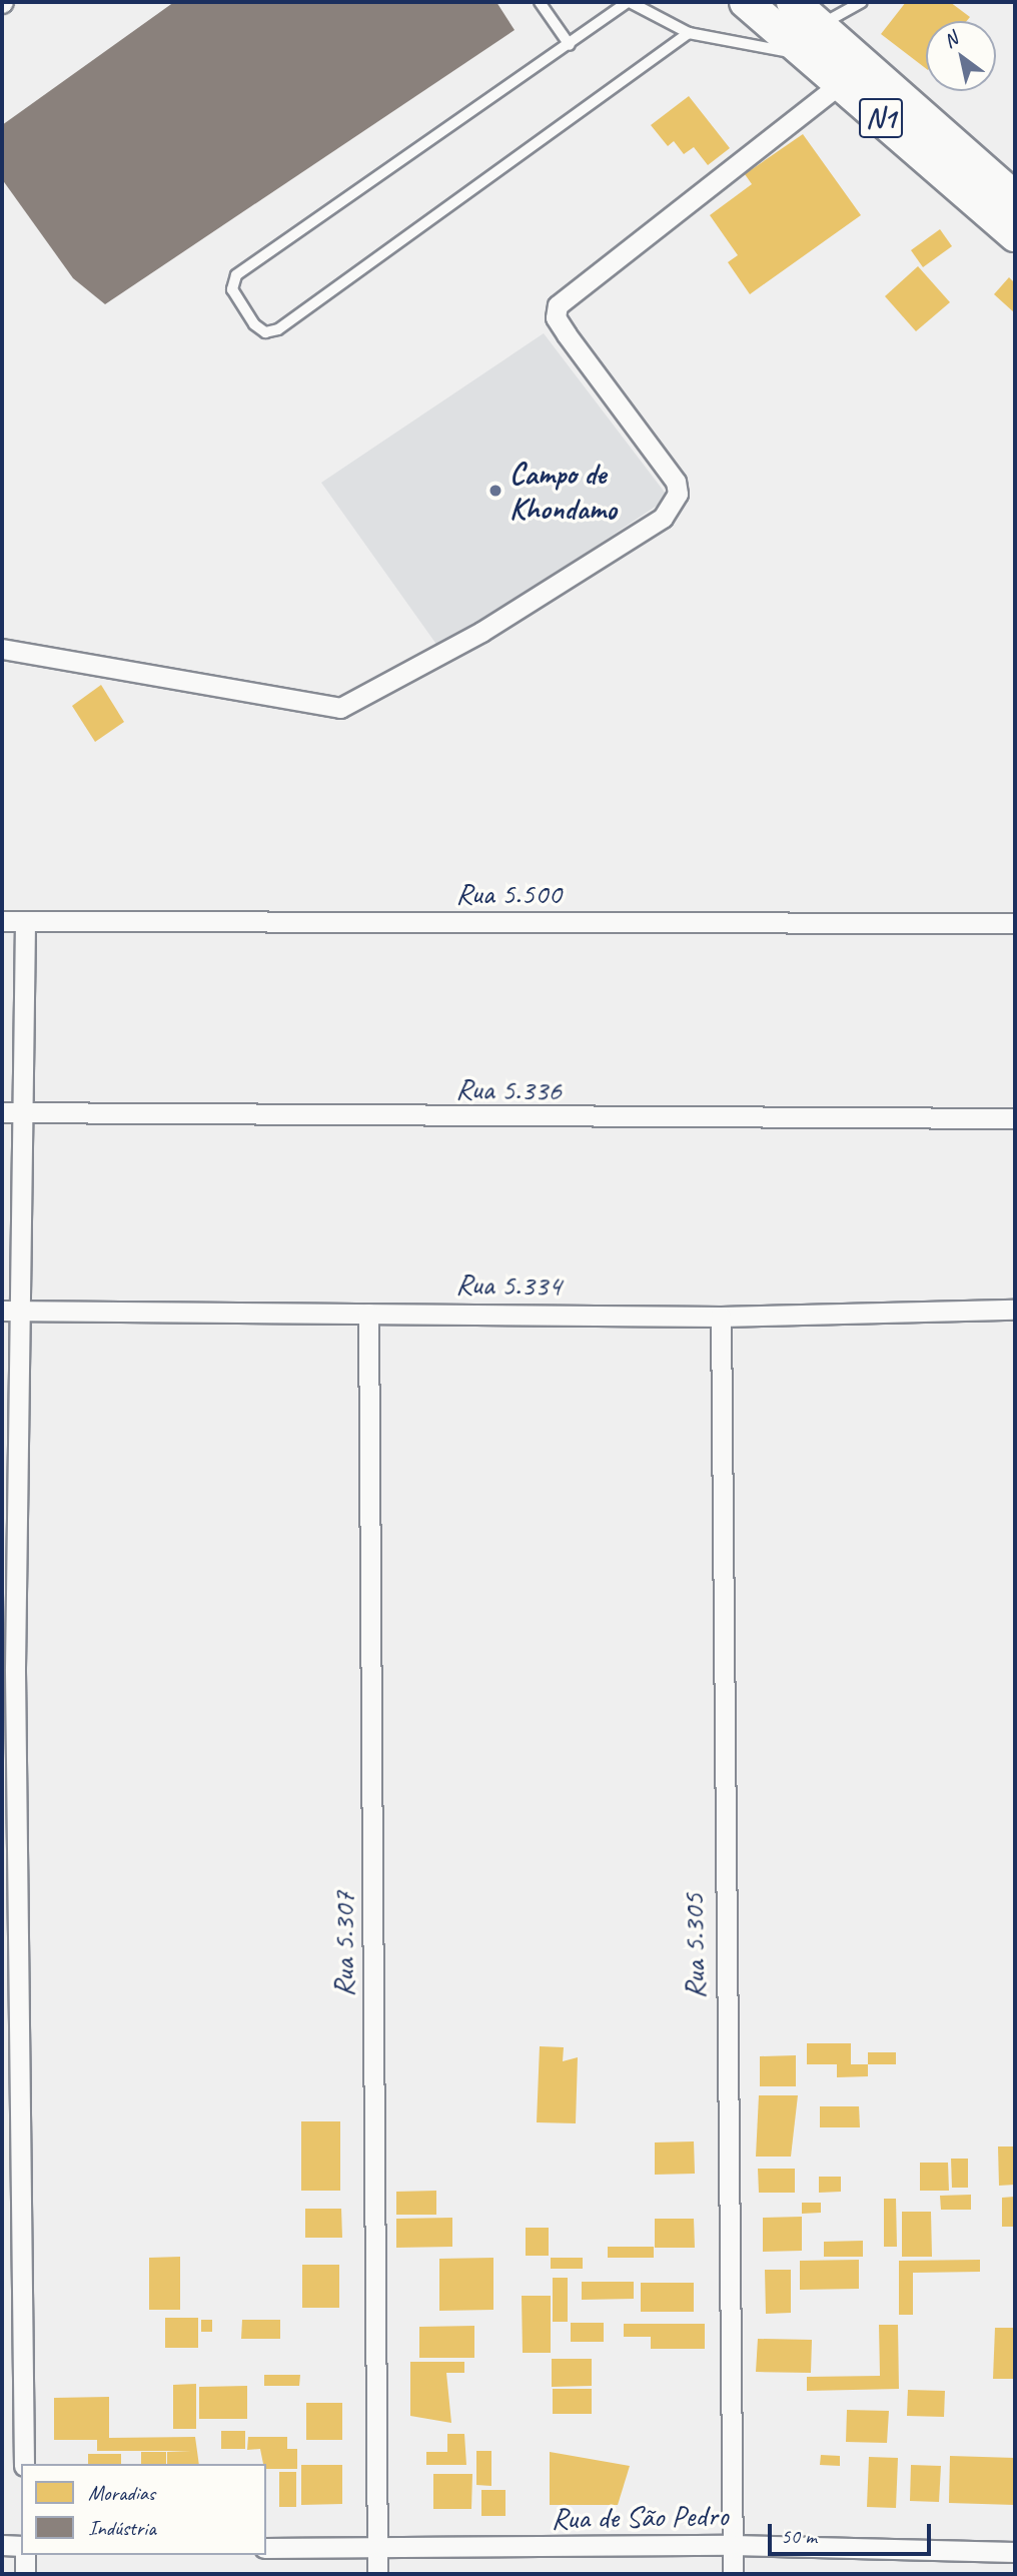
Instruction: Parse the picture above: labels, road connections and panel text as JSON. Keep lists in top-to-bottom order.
{
  "streets": {
    "highway": ["N1"],
    "street": [
      "Rua 5.500",
      "Rua 5.336",
      "Rua 5.334",
      "Rua 5.307",
      "Rua 5.305",
      "Rua de São Pedro"
    ]
  },
  "crossings": [
    ["Rua 5.334", "Rua 5.307"],
    ["Rua 5.334", "Rua 5.305"],
    ["Rua 5.307", "Rua de São Pedro"],
    ["Rua 5.305", "Rua de São Pedro"]
  ],
  "places": ["Campo de Khondamo"],
  "legend": ["Moradias", "Indústria"],
  "scale_bar": "50 m",
  "north": "top left"
}
